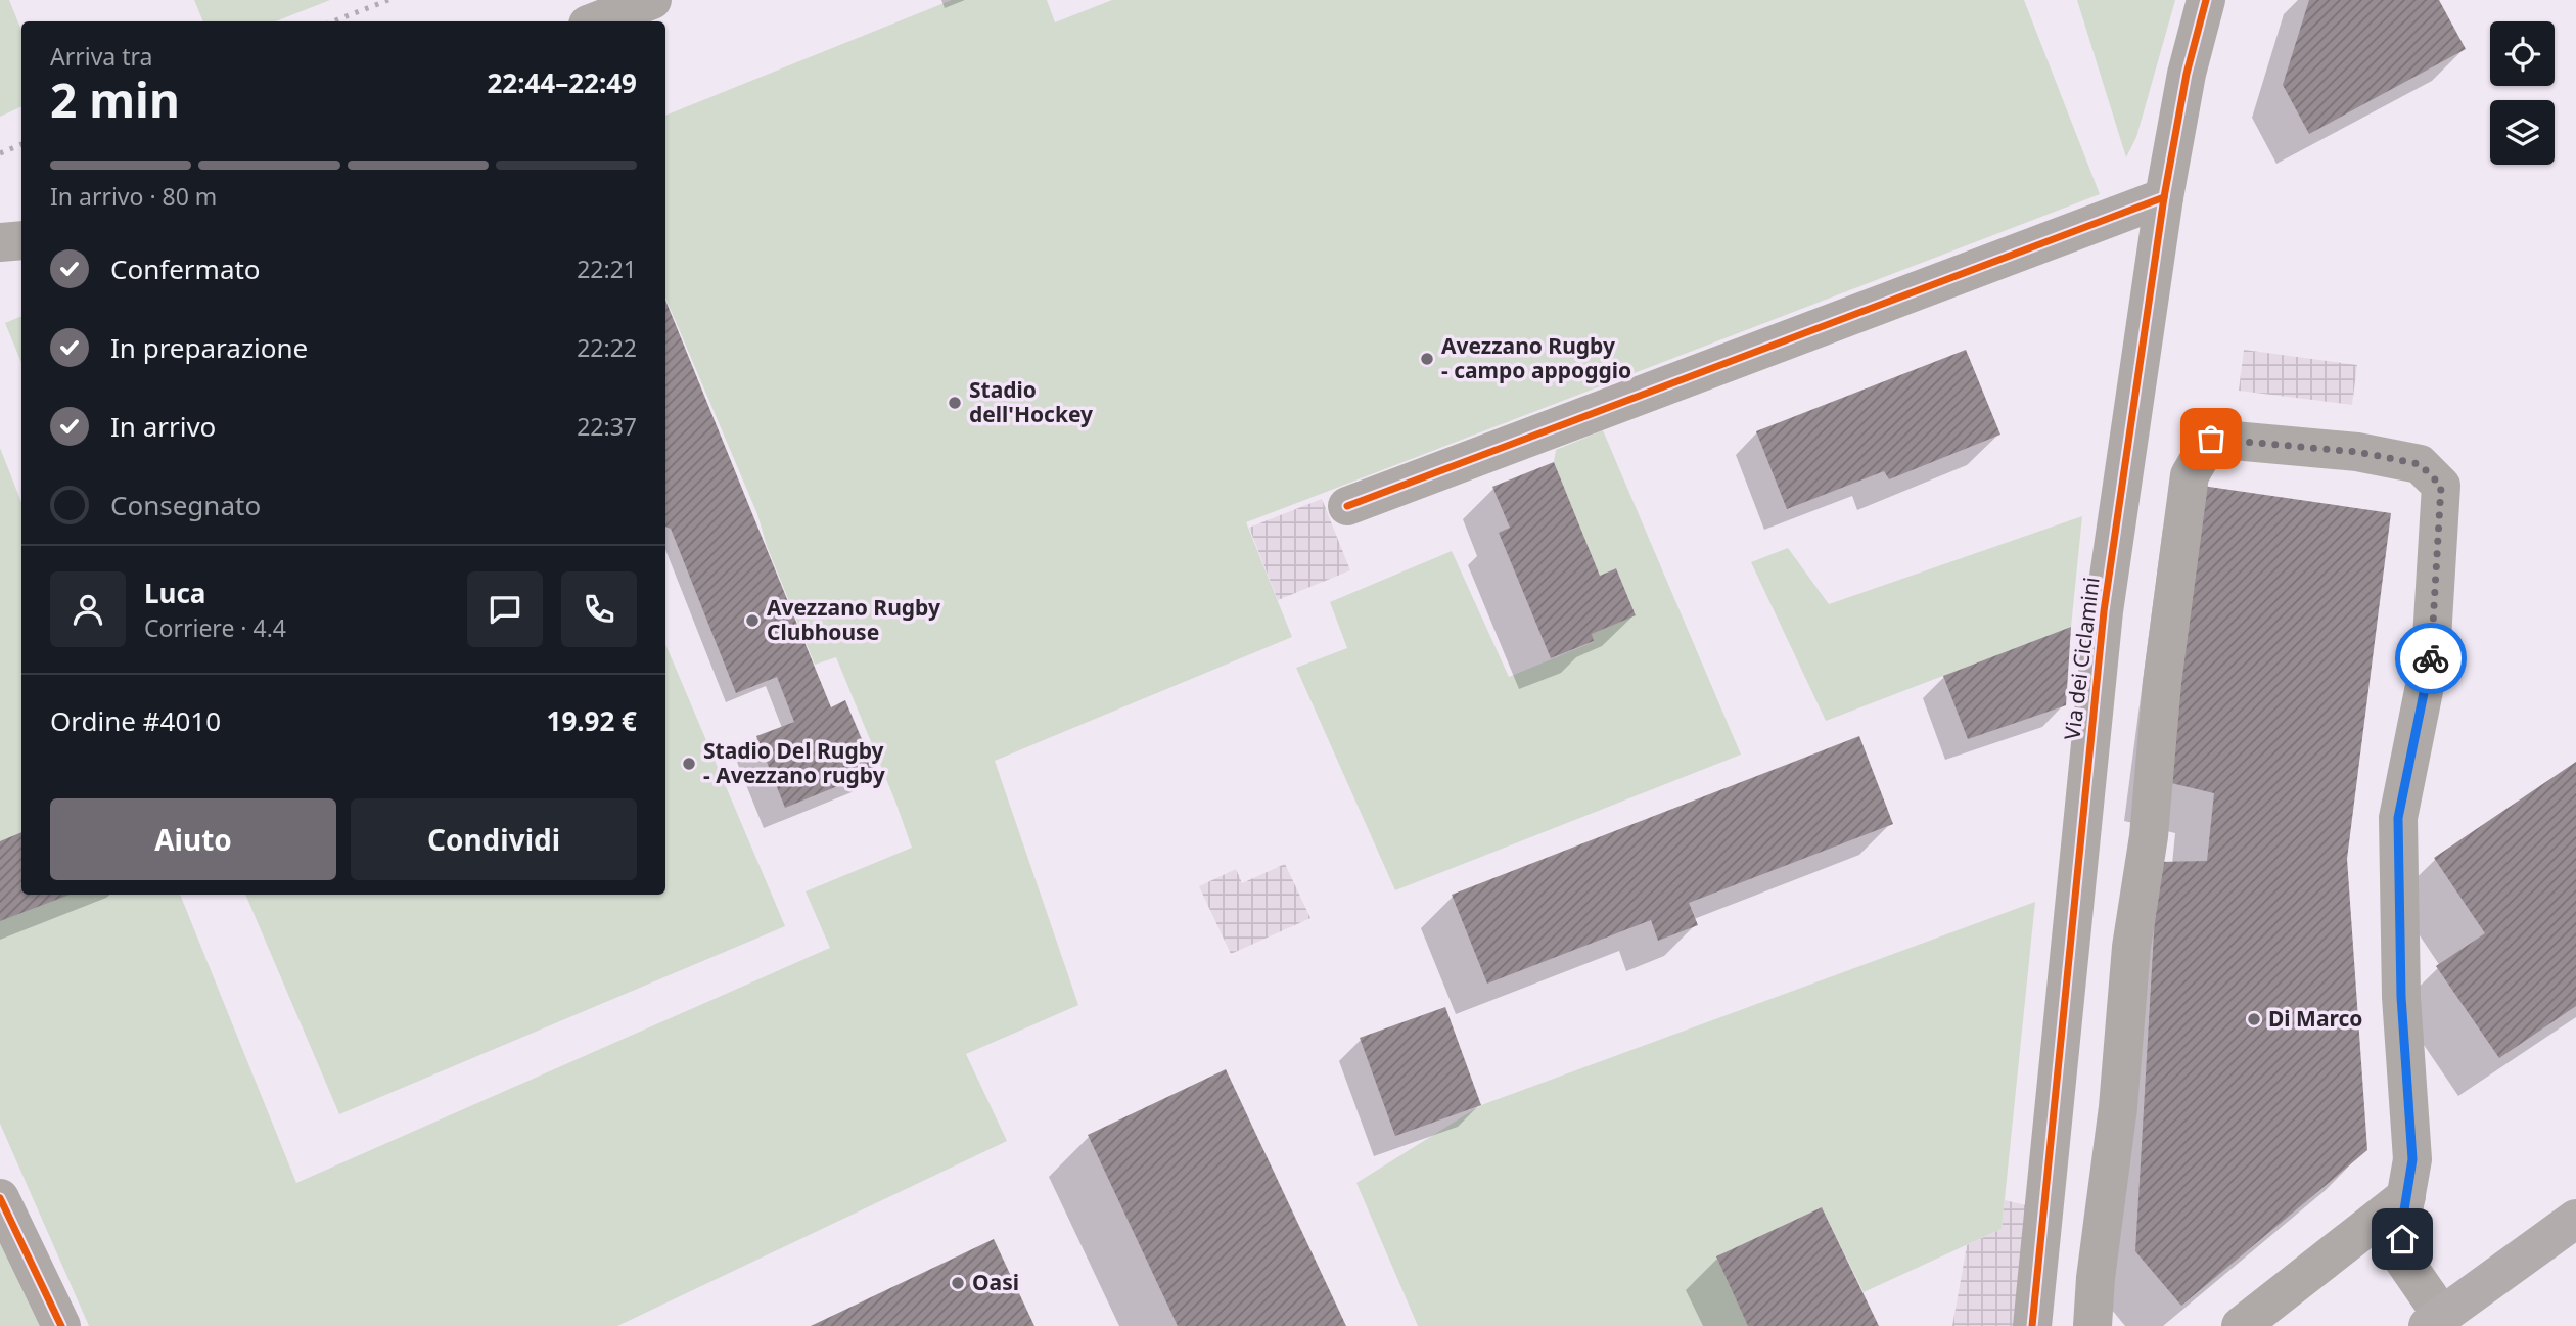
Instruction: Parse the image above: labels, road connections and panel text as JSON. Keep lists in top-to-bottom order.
{
  "streets": {
    "street": ["Via dei Ciclamini"]
  },
  "places": [
    "Avezzano Rugby - campo appoggio",
    "Stadio dell'Hockey",
    "Avezzano Rugby Clubhouse",
    "Stadio Del Rugby - Avezzano rugby",
    "Di Marco",
    "Oasi"
  ],
  "page": {
    "heading": ["2 min", "Arriva tra", "22:44–22:49"],
    "panel": [
      "Luca",
      "Corriere · 4.4",
      "Ordine #4010",
      "19.92 €"
    ],
    "bar": "In arrivo · 80 m",
    "list": [
      ["Confermato", "22:21"],
      ["In preparazione", "22:22"],
      ["In arrivo", "22:37"],
      "Consegnato"
    ],
    "buttons": ["Aiuto", "Condividi"]
  }
}
